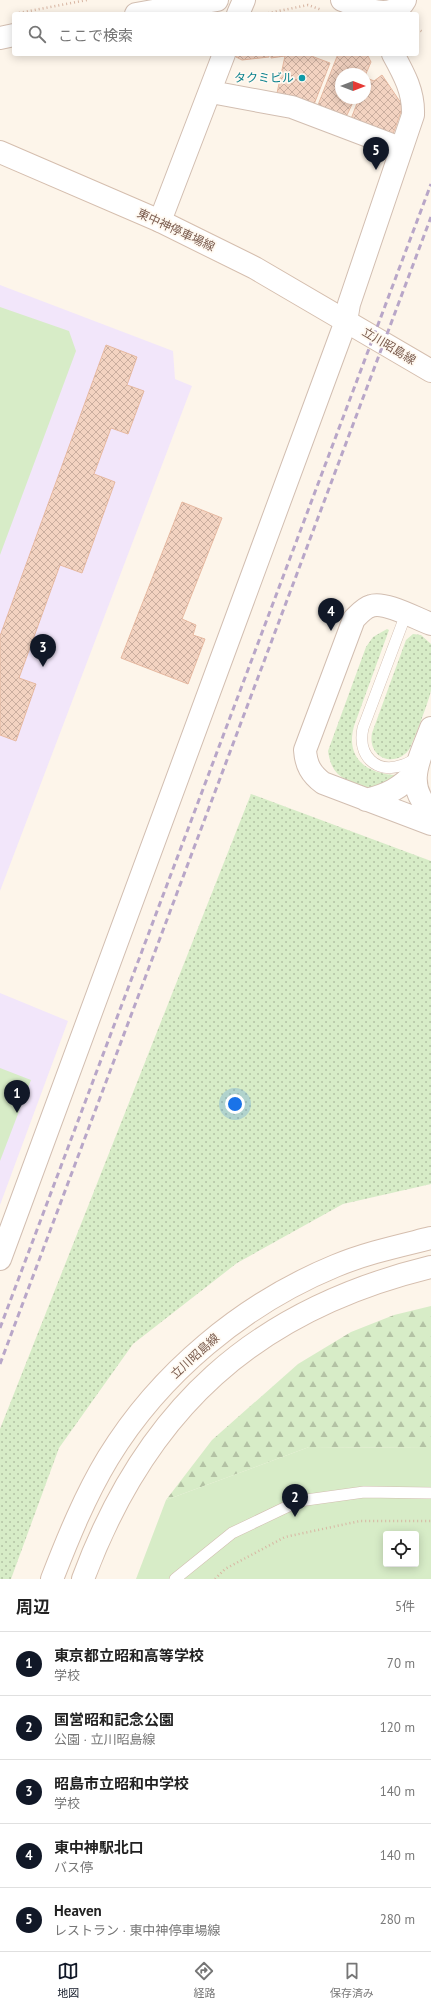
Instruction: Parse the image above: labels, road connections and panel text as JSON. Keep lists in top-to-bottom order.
{
  "streets": {
    "street": ["東中神停車場線", "立川昭島線"]
  },
  "crossings": [
    ["東中神停車場線", "立川昭島線"]
  ],
  "places": ["タクミビル"],
  "north": "right",
  "page": {
    "search": "ここで検索",
    "pins": [
      "5",
      "4",
      "3",
      "1",
      "2"
    ],
    "heading": ["周辺", "5件"],
    "list": [
      {
        "mark": "1",
        "name": "東京都立昭和高等学校",
        "note": "学校",
        "value": "70 m"
      },
      {
        "mark": "2",
        "name": "国営昭和記念公園",
        "note": "公園 · 立川昭島線",
        "value": "120 m"
      },
      {
        "mark": "3",
        "name": "昭島市立昭和中学校",
        "note": "学校",
        "value": "140 m"
      },
      {
        "mark": "4",
        "name": "東中神駅北口",
        "note": "バス停",
        "value": "140 m"
      },
      {
        "mark": "5",
        "name": "Heaven",
        "note": "レストラン · 東中神停車場線",
        "value": "280 m"
      }
    ],
    "nav": ["地図", "経路", "保存済み"]
  }
}
